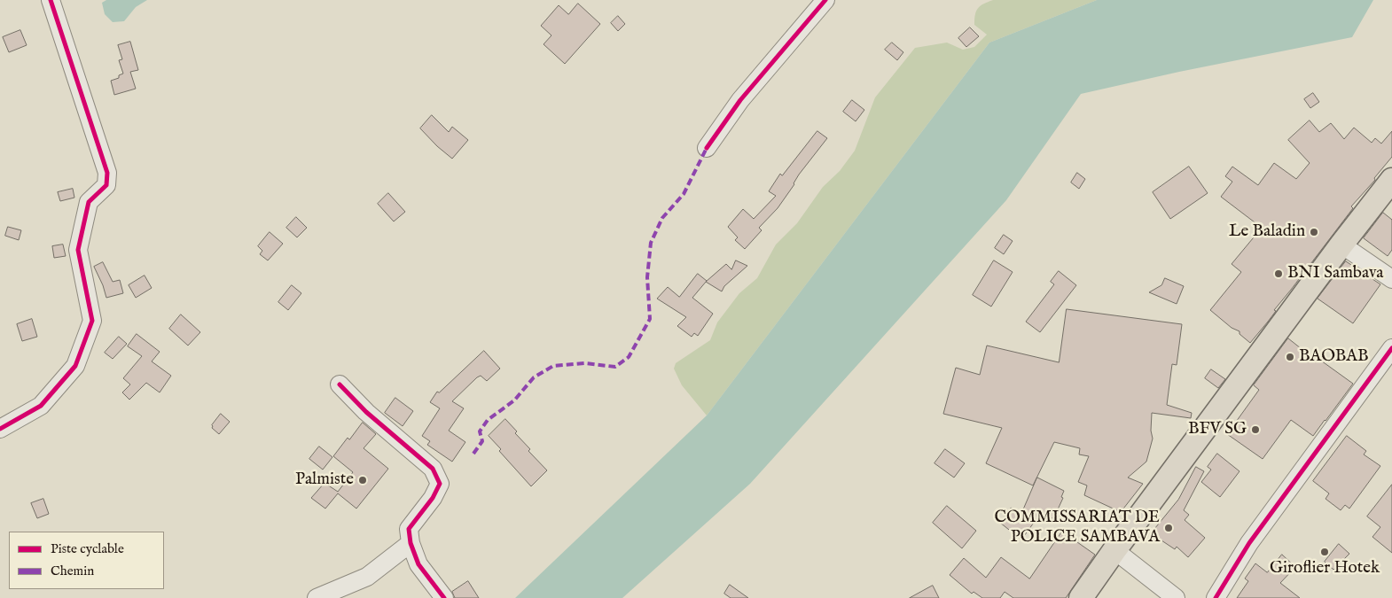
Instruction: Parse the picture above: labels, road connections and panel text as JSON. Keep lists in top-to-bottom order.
{
  "places": [
    "Le Baladin",
    "BNI Sambava",
    "BAOBAB",
    "BFV SG",
    "Palmiste",
    "COMMISSARIAT DE POLICE SAMBAVA",
    "Giroflier Hotek"
  ],
  "legend": ["Piste cyclable", "Chemin"]
}
